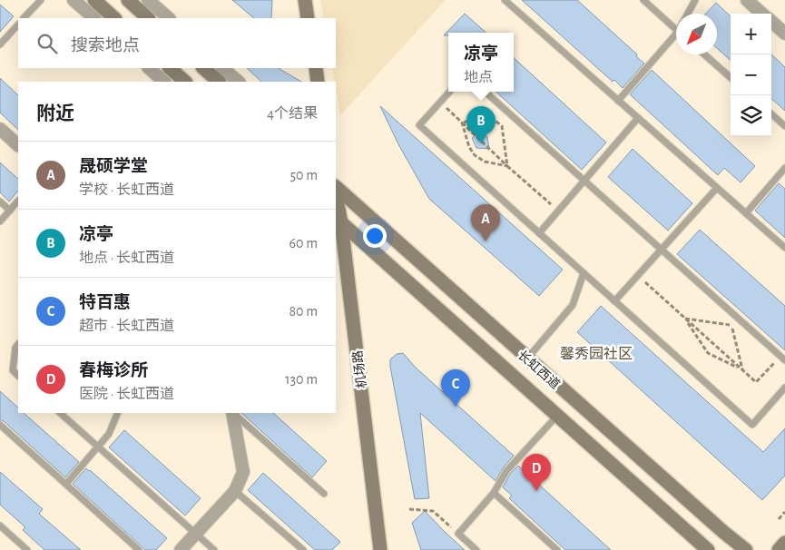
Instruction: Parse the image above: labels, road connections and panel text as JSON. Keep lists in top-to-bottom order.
{
  "streets": {
    "street": ["机场路", "长虹西道"]
  },
  "crossings": [
    ["机场路", "长虹西道"]
  ],
  "districts": ["馨秀园社区"],
  "north": "bottom left",
  "page": {
    "map_buttons": ["+", "−"],
    "search": "搜索地点",
    "popup": ["凉亭", "地点"],
    "heading": ["附近", "4个结果"],
    "pins": [
      "B",
      "A",
      "C",
      "D"
    ],
    "list": [
      {
        "mark": "A",
        "name": "晟硕学堂",
        "note": "学校 · 长虹西道",
        "value": "50 m"
      },
      {
        "mark": "B",
        "name": "凉亭",
        "note": "地点 · 长虹西道",
        "value": "60 m"
      },
      {
        "mark": "C",
        "name": "特百惠",
        "note": "超市 · 长虹西道",
        "value": "80 m"
      },
      {
        "mark": "D",
        "name": "春梅诊所",
        "note": "医院 · 长虹西道",
        "value": "130 m"
      }
    ]
  }
}
